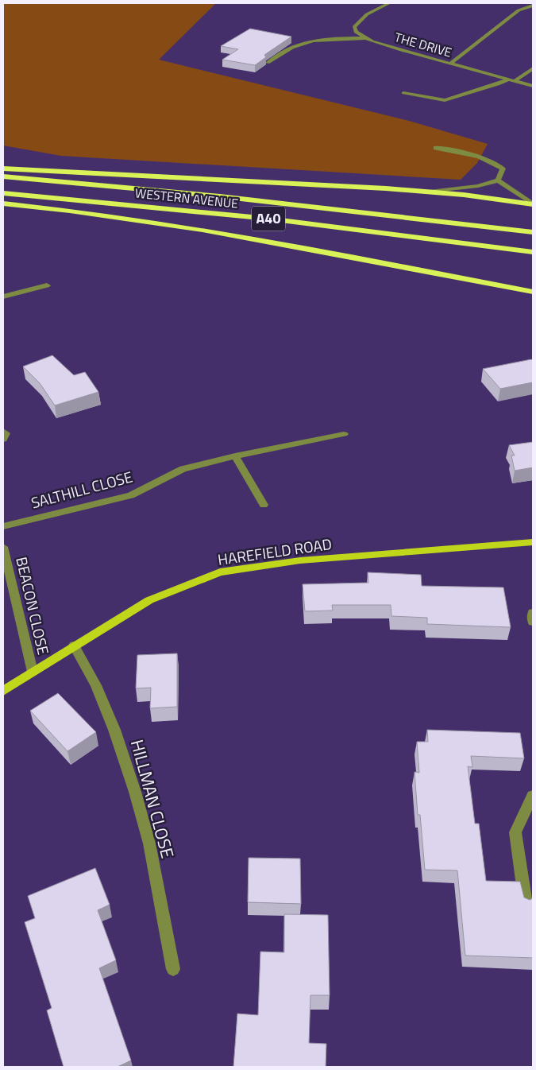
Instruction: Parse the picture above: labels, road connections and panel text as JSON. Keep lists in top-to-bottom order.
{
  "streets": {
    "highway": ["WESTERN AVENUE", "A40"],
    "main road": ["HAREFIELD ROAD"],
    "street": [
      "THE DRIVE",
      "SALTHILL CLOSE",
      "BEACON CLOSE",
      "HILLMAN CLOSE"
    ]
  },
  "crossings": [
    ["HAREFIELD ROAD", "BEACON CLOSE"],
    ["HAREFIELD ROAD", "HILLMAN CLOSE"]
  ]
}
